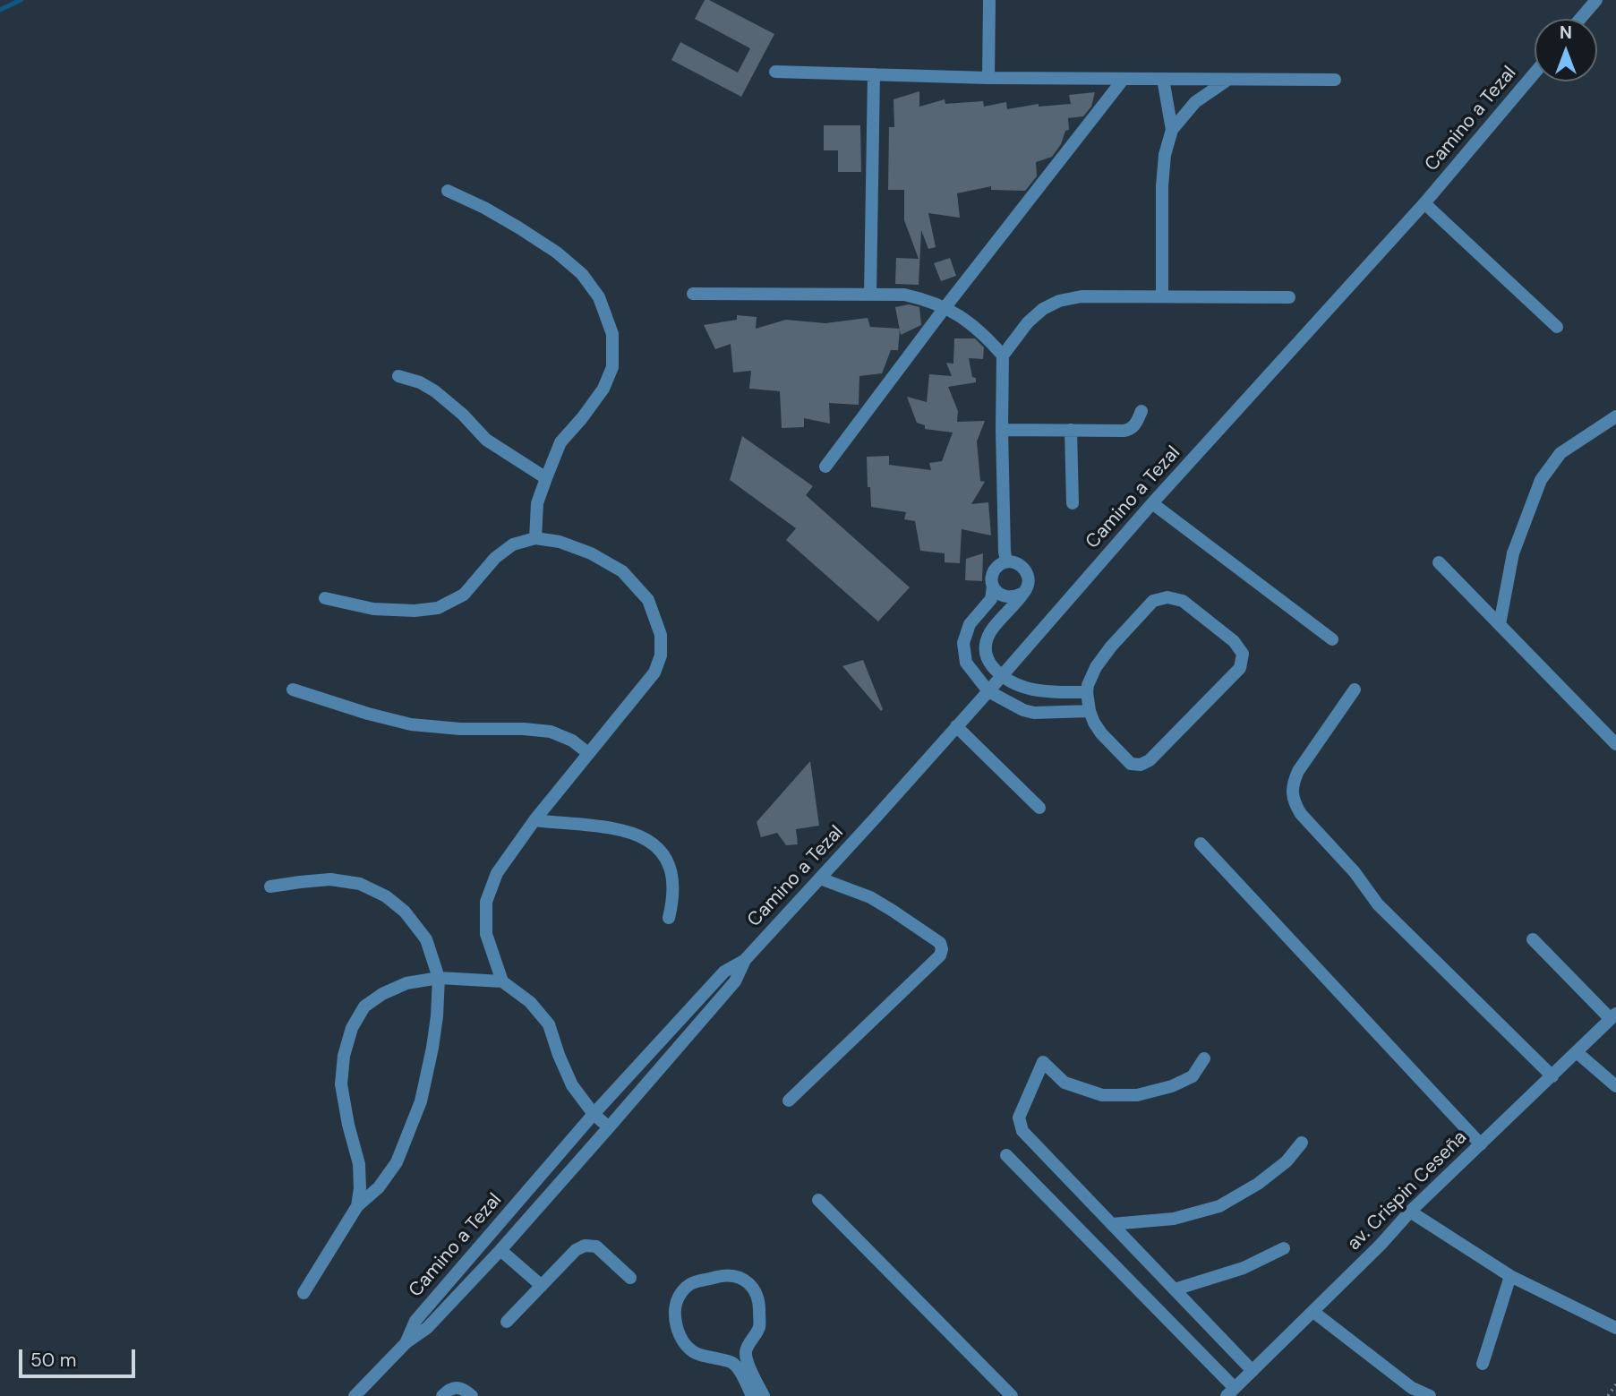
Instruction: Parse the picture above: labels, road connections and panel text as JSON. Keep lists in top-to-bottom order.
{
  "streets": {
    "street": ["Camino a Tezal", "av. Crispin Ceseña"]
  },
  "scale_bar": "50 m",
  "north": "top"
}
